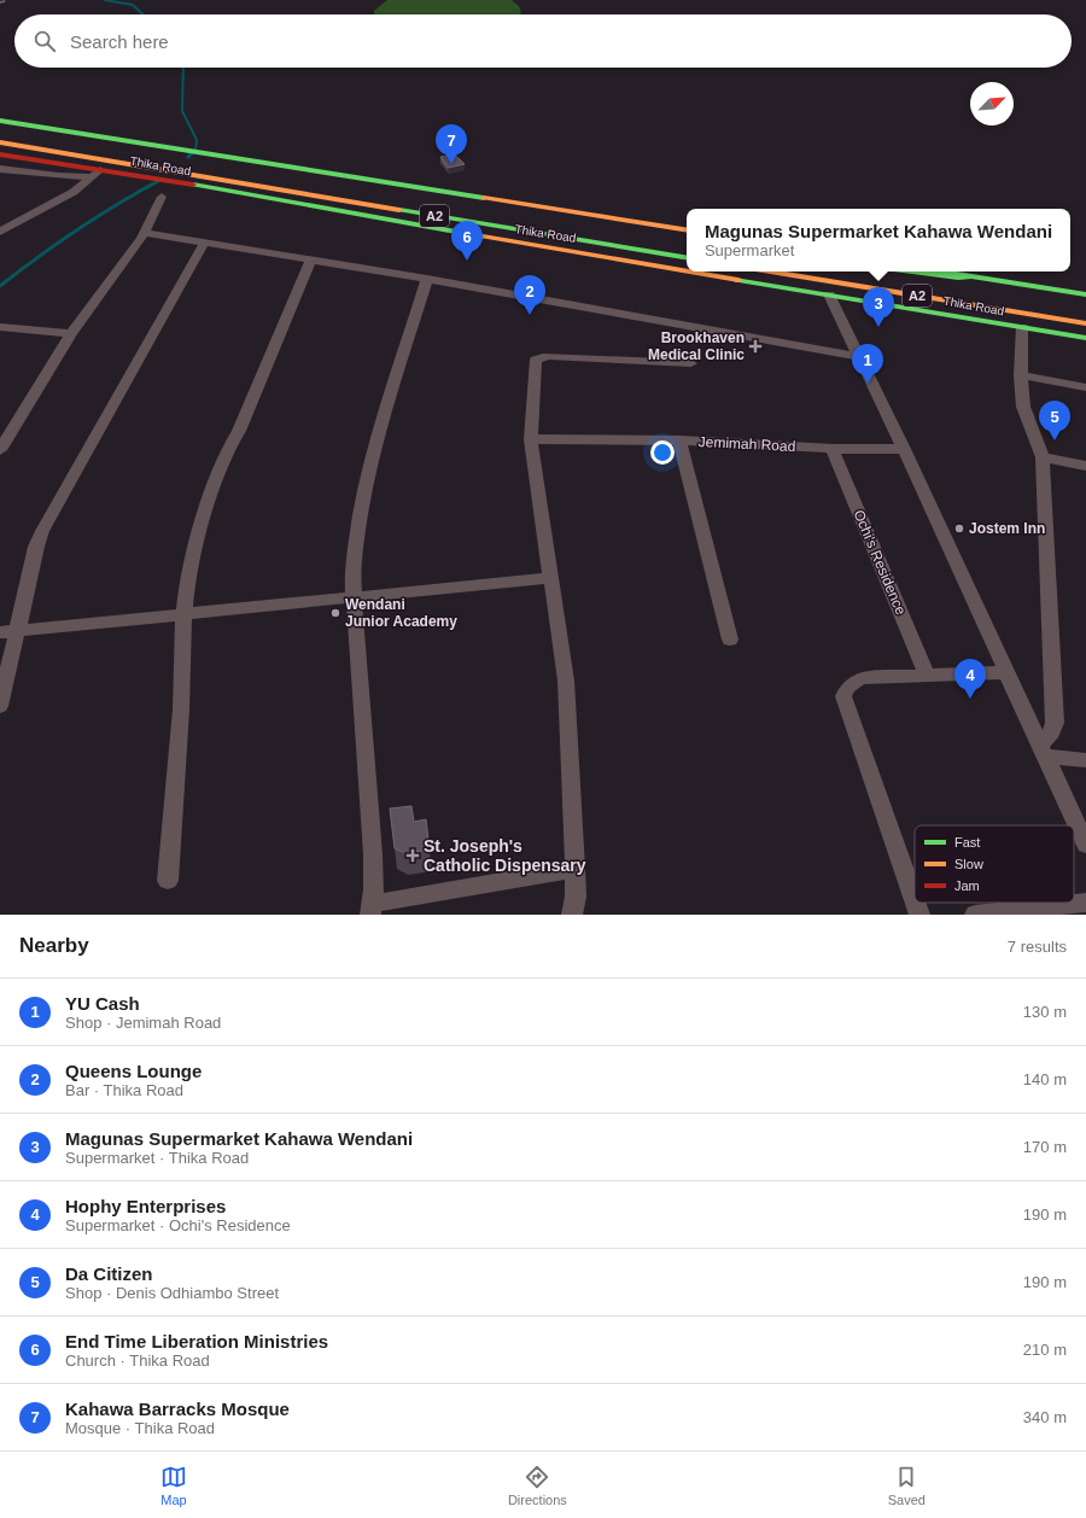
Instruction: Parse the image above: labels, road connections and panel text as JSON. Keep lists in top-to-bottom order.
{
  "streets": {
    "main road": ["Thika Road", "A2"],
    "street": ["Jemimah Road", "Ochi's Residence"]
  },
  "crossings": [
    ["Jemimah Road", "Ochi's Residence"]
  ],
  "places": {
    "health": ["Brookhaven Medical Clinic", "St. Joseph's Catholic Dispensary"],
    "other": ["Jostem Inn", "Wendani Junior Academy"]
  },
  "legend": ["Fast", "Slow", "Jam"],
  "north": "top right",
  "page": {
    "search": "Search here",
    "pins": [
      "7",
      "6",
      "2",
      "3",
      "1",
      "5",
      "4"
    ],
    "popup": ["Magunas Supermarket Kahawa Wendani", "Supermarket"],
    "heading": ["Nearby", "7 results"],
    "list": [
      {
        "mark": "1",
        "name": "YU Cash",
        "note": "Shop · Jemimah Road",
        "value": "130 m"
      },
      {
        "mark": "2",
        "name": "Queens Lounge",
        "note": "Bar · Thika Road",
        "value": "140 m"
      },
      {
        "mark": "3",
        "name": "Magunas Supermarket Kahawa Wendani",
        "note": "Supermarket · Thika Road",
        "value": "170 m"
      },
      {
        "mark": "4",
        "name": "Hophy Enterprises",
        "note": "Supermarket · Ochi's Residence",
        "value": "190 m"
      },
      {
        "mark": "5",
        "name": "Da Citizen",
        "note": "Shop · Denis Odhiambo Street",
        "value": "190 m"
      },
      {
        "mark": "6",
        "name": "End Time Liberation Ministries",
        "note": "Church · Thika Road",
        "value": "210 m"
      },
      {
        "mark": "7",
        "name": "Kahawa Barracks Mosque",
        "note": "Mosque · Thika Road",
        "value": "340 m"
      }
    ],
    "nav": ["Map", "Directions", "Saved"]
  }
}
